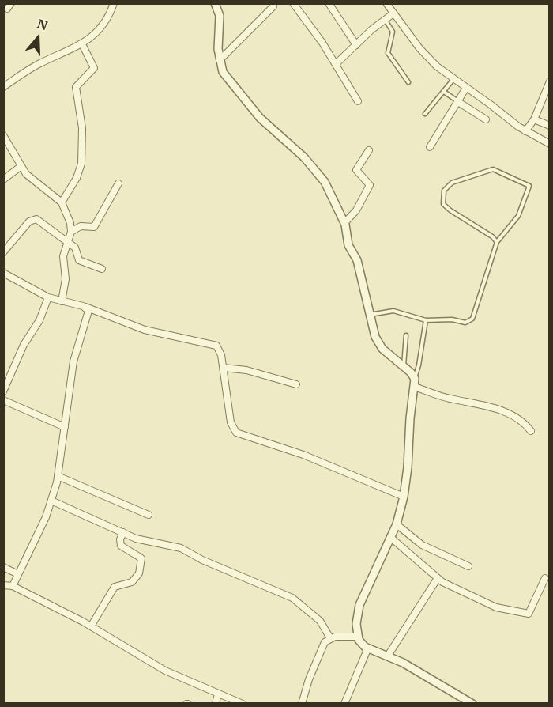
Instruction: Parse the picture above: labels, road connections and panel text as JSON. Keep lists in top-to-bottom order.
{
  "north": "top"
}
